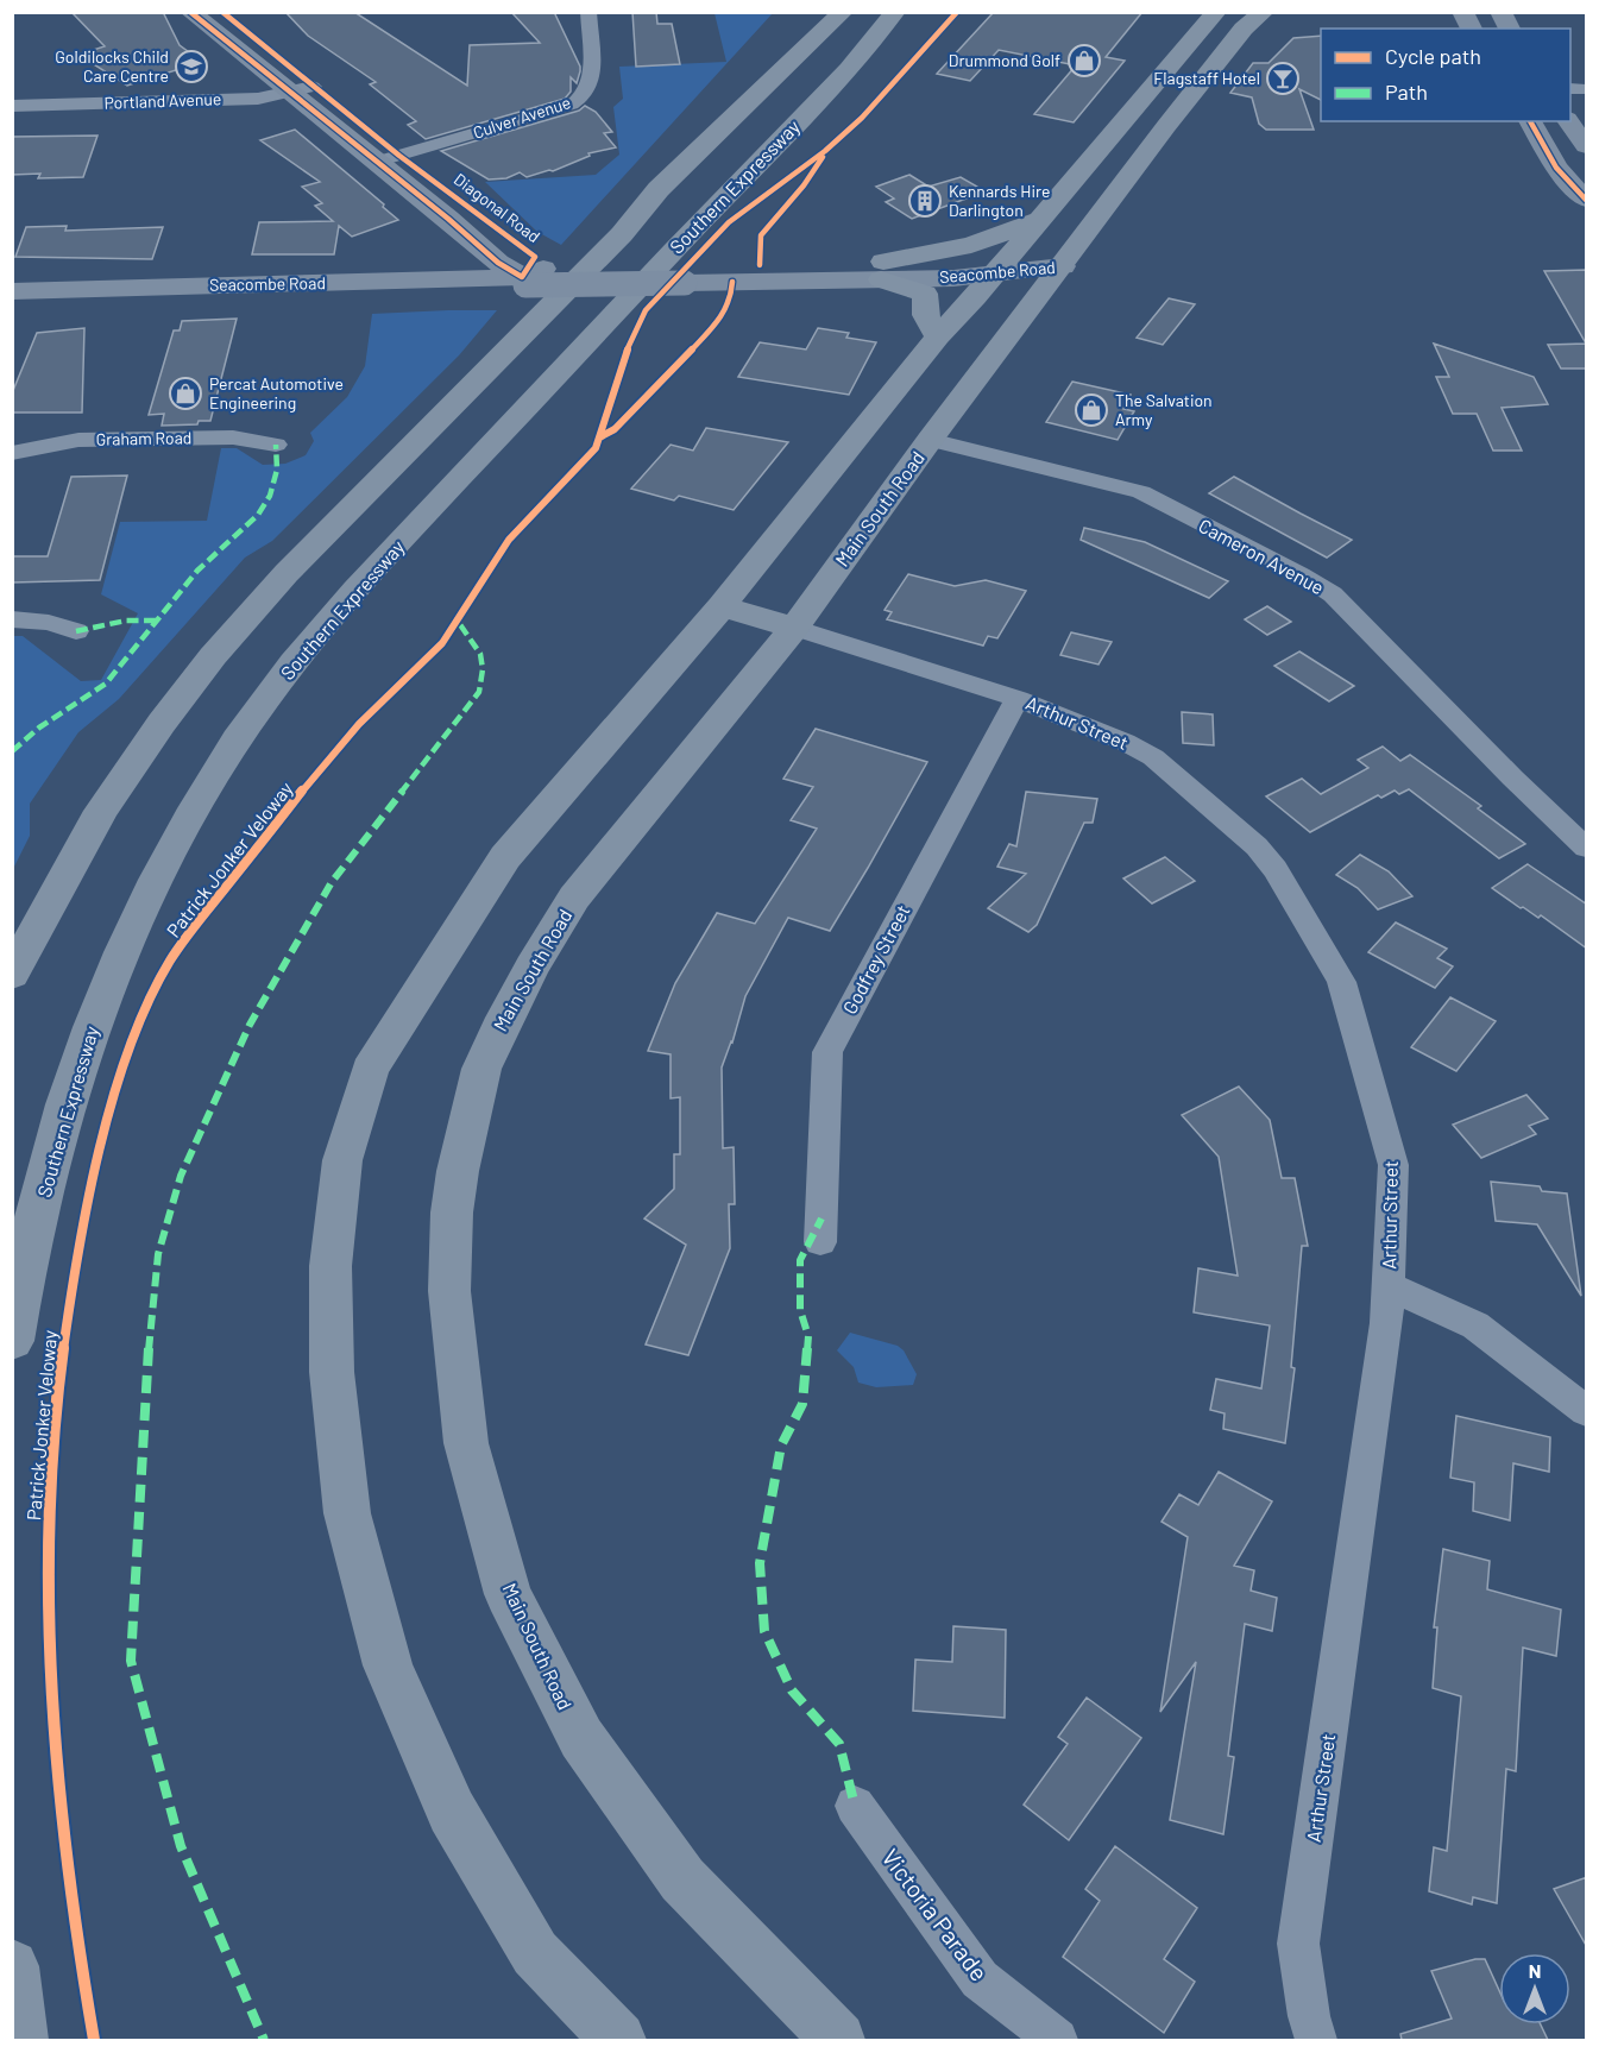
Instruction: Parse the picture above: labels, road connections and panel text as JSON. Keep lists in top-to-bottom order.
{
  "streets": {
    "highway": ["Southern Expressway", "Main South Road"],
    "main road": ["Diagonal Road", "Seacombe Road"],
    "street": [
      "Portland Avenue",
      "Culver Avenue",
      "Graham Road",
      "Cameron Avenue",
      "Arthur Street",
      "Godfrey Street",
      "Victoria Parade"
    ],
    "cycle path": ["Patrick Jonker Veloway"]
  },
  "crossings": [
    ["Portland Avenue", "Diagonal Road"],
    ["Culver Avenue", "Diagonal Road"],
    ["Diagonal Road", "Seacombe Road"],
    ["Seacombe Road", "Main South Road"],
    ["Main South Road", "Cameron Avenue"],
    ["Main South Road", "Arthur Street"],
    ["Arthur Street", "Godfrey Street"]
  ],
  "places": {
    "shop": ["Drummond Golf", "Percat Automotive Engineering", "The Salvation Army"],
    "school or university": ["Goldilocks Child Care Centre"],
    "bar": ["Flagstaff Hotel"],
    "building": ["Kennards Hire Darlington"]
  },
  "legend": ["Cycle path", "Path"],
  "north": "top"
}
